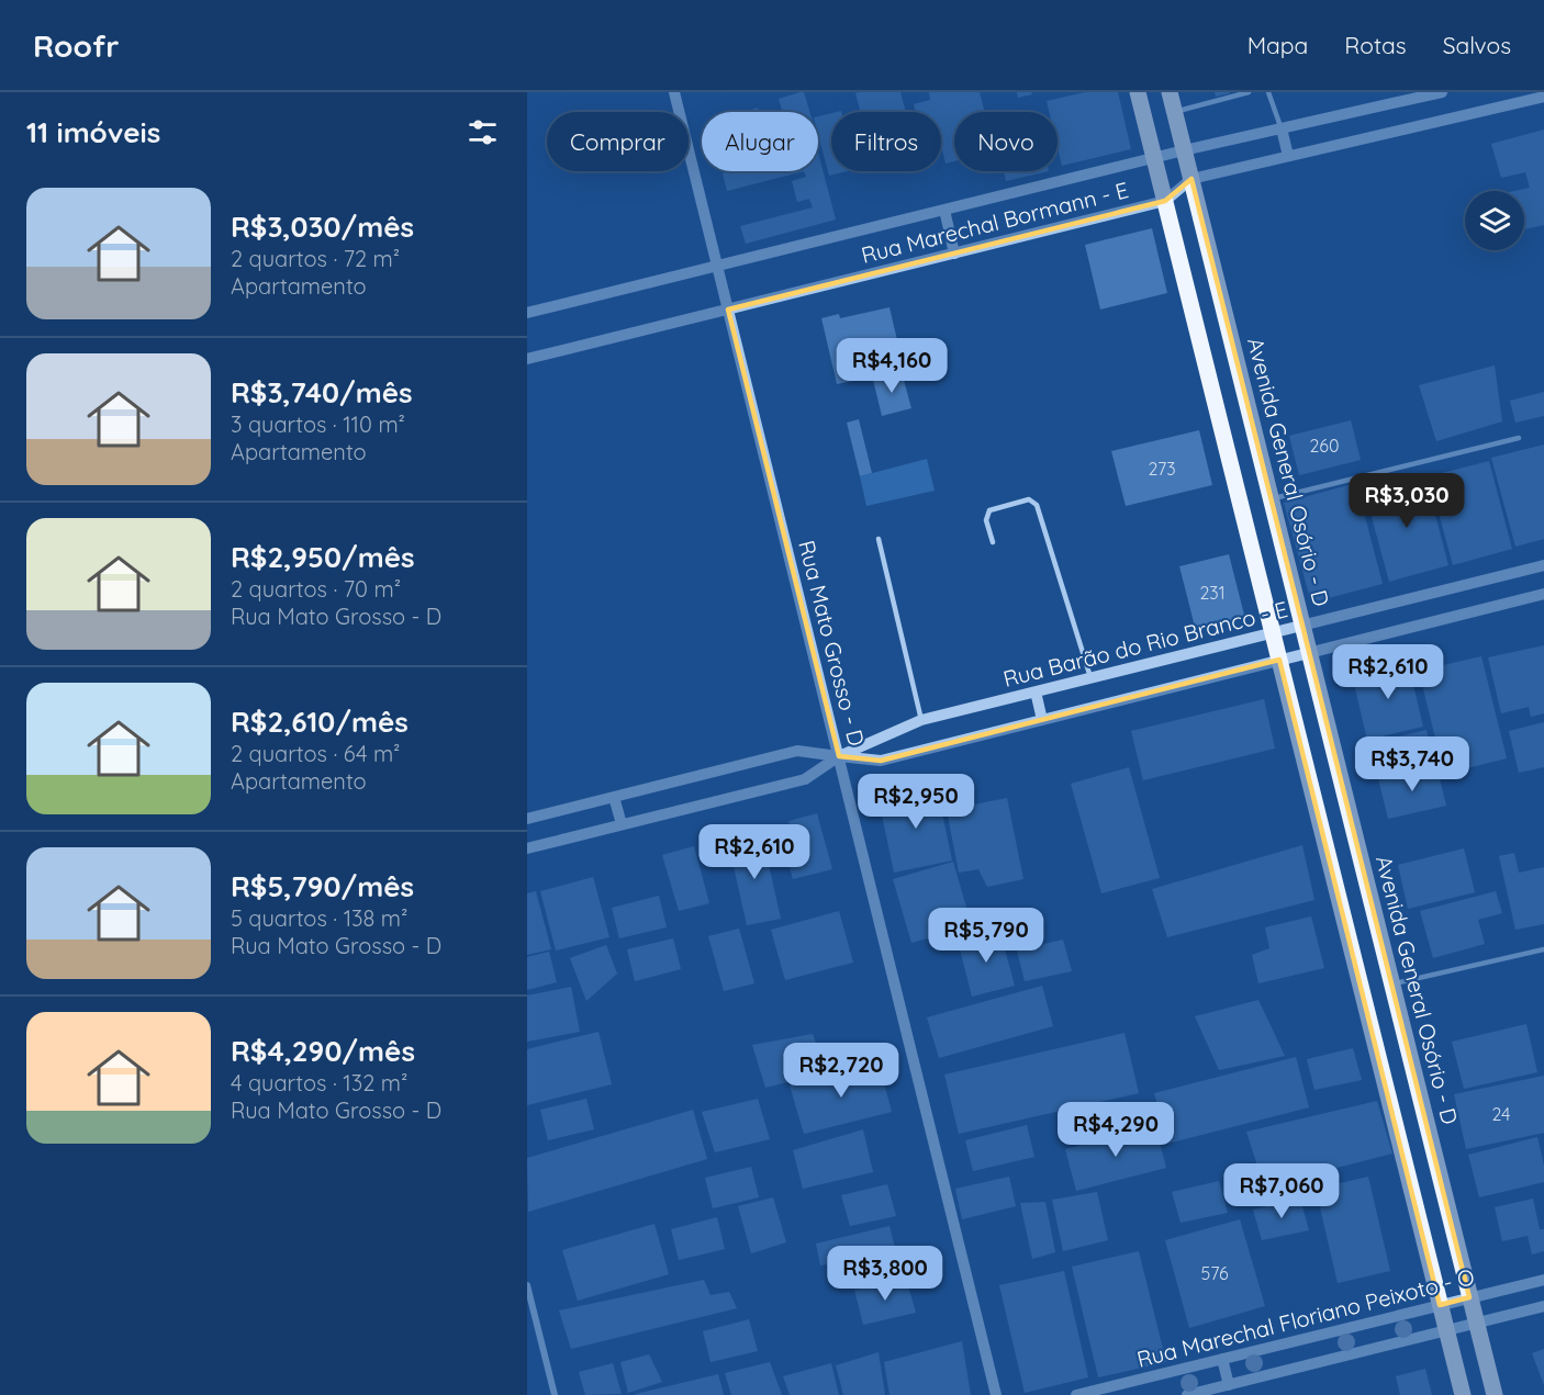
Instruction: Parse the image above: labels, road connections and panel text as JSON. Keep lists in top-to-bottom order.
{
  "streets": {
    "main road": ["Avenida General Osório - D"],
    "street": [
      "Rua Marechal Bormann - E",
      "Rua Mato Grosso - D",
      "Rua Barão do Rio Branco - E",
      "Rua Marechal Floriano Peixoto - O"
    ]
  },
  "crossings": [
    ["Rua Marechal Bormann - E", "Avenida General Osório - D"],
    ["Rua Marechal Bormann - E", "Rua Mato Grosso - D"],
    ["Avenida General Osório - D", "Rua Barão do Rio Branco - E"],
    ["Avenida General Osório - D", "Rua Marechal Floriano Peixoto - O"],
    ["Rua Mato Grosso - D", "Rua Barão do Rio Branco - E"]
  ],
  "house_numbers": [
    "260",
    "273",
    "231",
    "24",
    "576"
  ],
  "page": {
    "header": "Roofr",
    "nav": ["Mapa", "Rotas", "Salvos"],
    "heading": "11 imóveis",
    "chip": [
      "Comprar",
      "Alugar",
      "Filtros",
      "Novo"
    ],
    "list": [
      {
        "name": "R$3,030/mês",
        "note": "2 quartos · 72 m² · Apartamento"
      },
      {
        "name": "R$3,740/mês",
        "note": "3 quartos · 110 m² · Apartamento"
      },
      {
        "name": "R$2,950/mês",
        "note": "2 quartos · 70 m² · Rua Mato Grosso - D"
      },
      {
        "name": "R$2,610/mês",
        "note": "2 quartos · 64 m² · Apartamento"
      },
      {
        "name": "R$5,790/mês",
        "note": "5 quartos · 138 m² · Rua Mato Grosso - D"
      },
      {
        "name": "R$4,290/mês",
        "note": "4 quartos · 132 m² · Rua Mato Grosso - D"
      }
    ],
    "price": [
      "R$4,160",
      "R$3,030",
      "R$2,610",
      "R$3,740",
      "R$2,950",
      "R$2,610",
      "R$5,790",
      "R$2,720",
      "R$4,290",
      "R$7,060",
      "R$3,800"
    ]
  }
}
